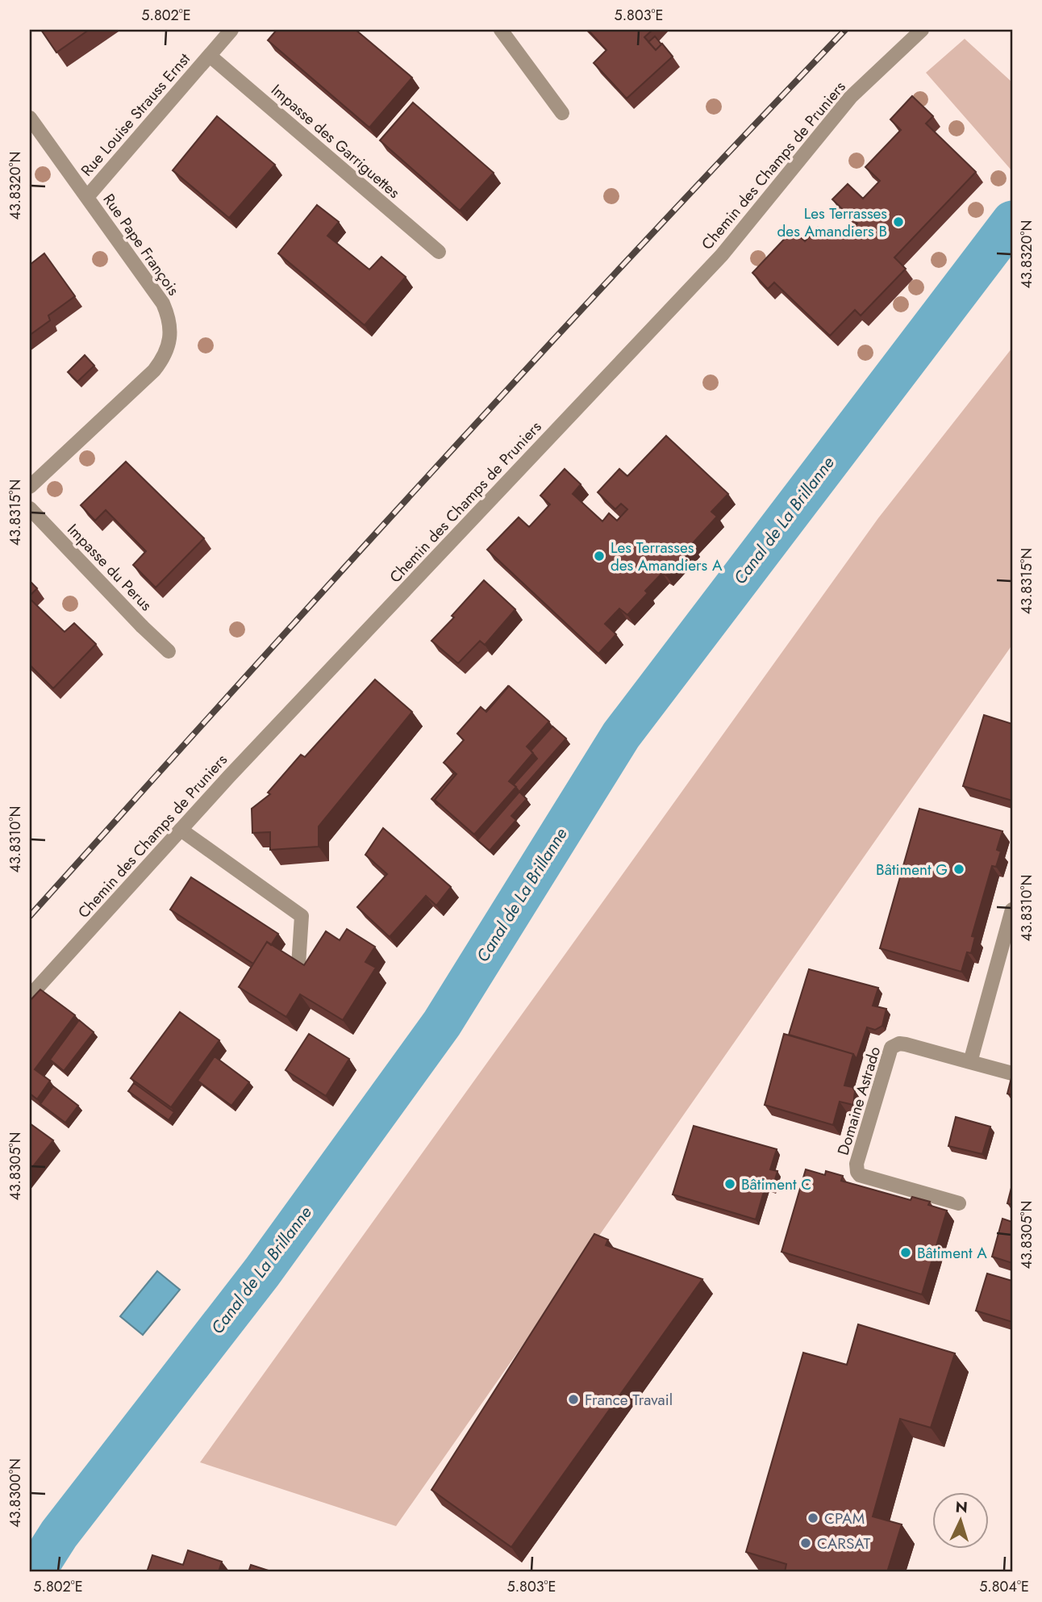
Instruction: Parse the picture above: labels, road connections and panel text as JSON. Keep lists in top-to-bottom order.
{
  "streets": {
    "street": [
      "Rue Louise Strauss Ernst",
      "Impasse des Garriguettes",
      "Chemin des Champs de Pruniers",
      "Rue Pape François",
      "Impasse du Perus",
      "Domaine Astrado"
    ]
  },
  "crossings": [
    ["Rue Louise Strauss Ernst", "Impasse des Garriguettes"],
    ["Rue Louise Strauss Ernst", "Rue Pape François"]
  ],
  "water": ["Canal de La Brillanne"],
  "places": [
    "Les Terrasses des Amandiers B",
    "Les Terrasses des Amandiers A",
    "Bâtiment G",
    "Bâtiment C",
    "Bâtiment A",
    "France Travail",
    "CPAM",
    "CARSAT"
  ],
  "north": "top",
  "coordinates": [
    "5.802°E",
    "5.803°E",
    "43.8320°N",
    "43.8315°N",
    "43.8310°N",
    "43.8305°N",
    "43.8300°N",
    "5.804°E"
  ]
}
